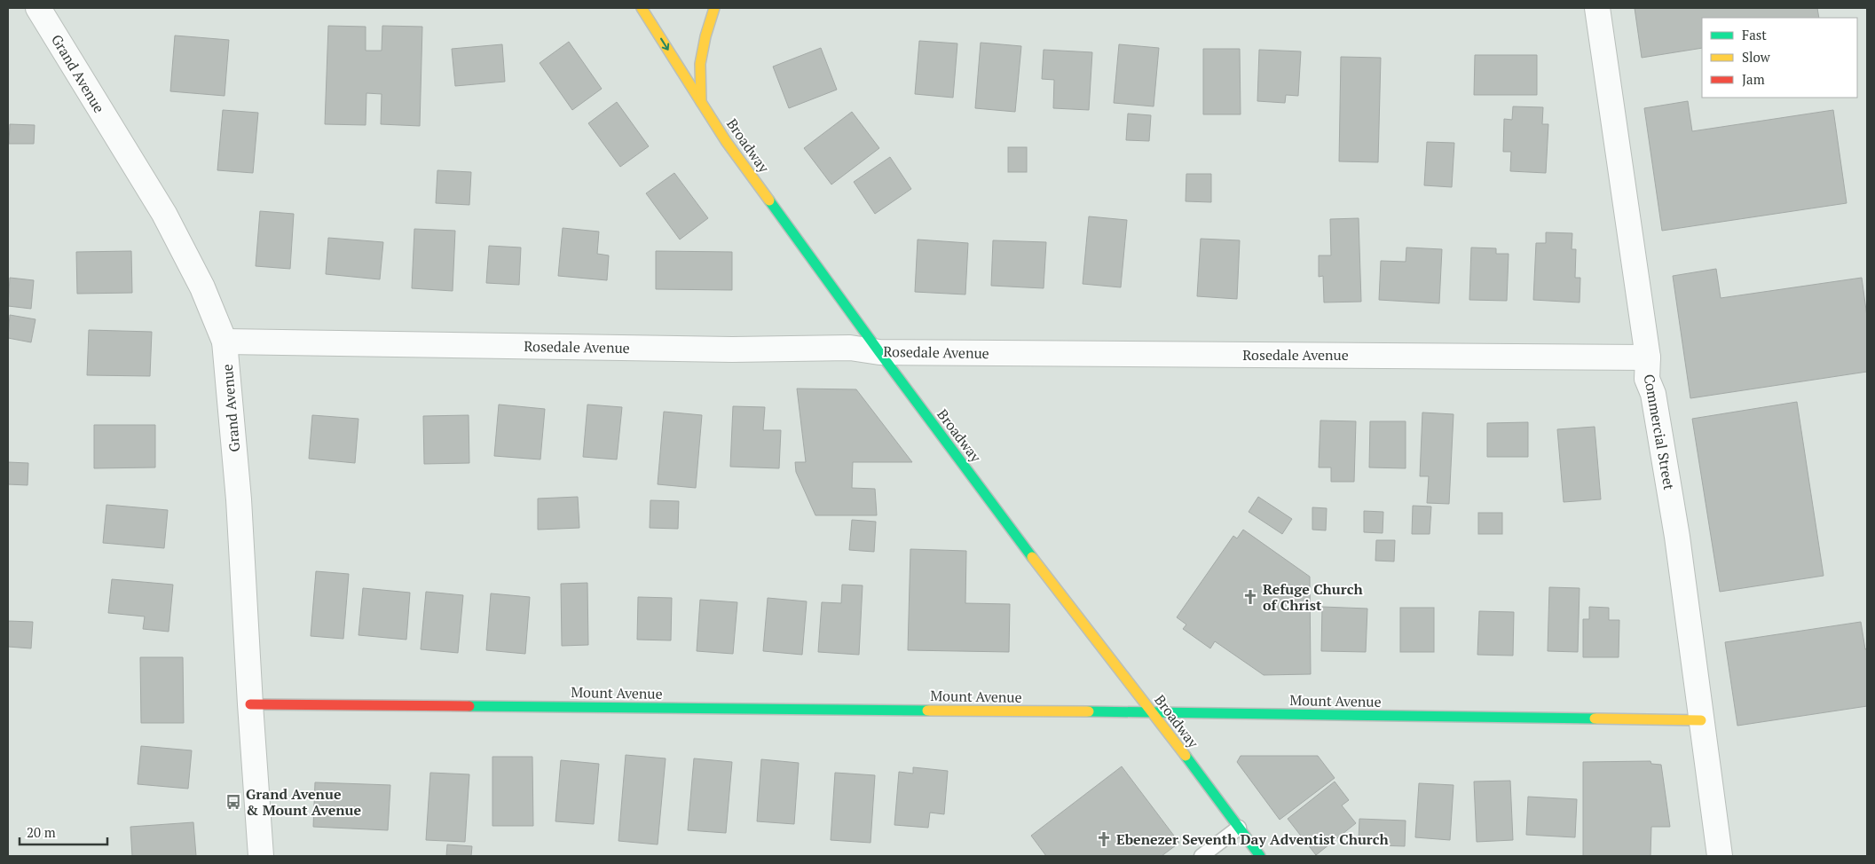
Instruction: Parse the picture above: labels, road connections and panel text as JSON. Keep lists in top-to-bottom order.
{
  "streets": {
    "street": [
      "Grand Avenue",
      "Broadway",
      "Rosedale Avenue",
      "Commercial Street",
      "Mount Avenue"
    ]
  },
  "crossings": [
    ["Grand Avenue", "Rosedale Avenue"],
    ["Grand Avenue", "Mount Avenue"],
    ["Broadway", "Rosedale Avenue"],
    ["Broadway", "Mount Avenue"],
    ["Rosedale Avenue", "Commercial Street"],
    ["Commercial Street", "Mount Avenue"]
  ],
  "places": {
    "church": ["Refuge Church of Christ", "Ebenezer Seventh Day Adventist Church"],
    "bus stop": ["Grand Avenue & Mount Avenue"]
  },
  "legend": ["Fast", "Slow", "Jam"],
  "scale_bar": "20 m"
}
